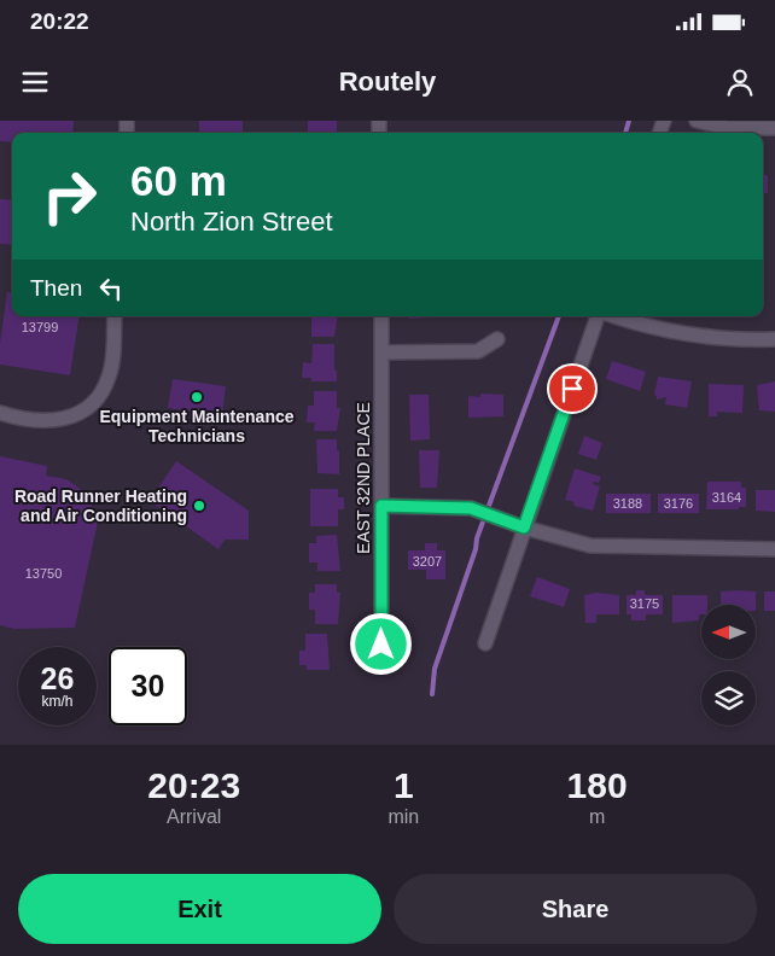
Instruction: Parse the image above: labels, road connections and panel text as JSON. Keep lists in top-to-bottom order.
{
  "streets": {
    "street": ["EAST 32ND PLACE"]
  },
  "places": ["Equipment Maintenance Technicians", "Road Runner Heating and Air Conditioning"],
  "house_numbers": [
    "13799",
    "3164",
    "3188",
    "3176",
    "3207",
    "13750",
    "3175"
  ],
  "north": "left",
  "page": {
    "status": "20:22",
    "header": "Routely",
    "turn": ["60 m", "North Zion Street"],
    "then": "Then",
    "speed": "26 km/h",
    "limit": "30",
    "eta": [
      "20:23",
      "Arrival",
      "1",
      "min",
      "180",
      "m"
    ],
    "buttons": ["Exit", "Share"]
  }
}
